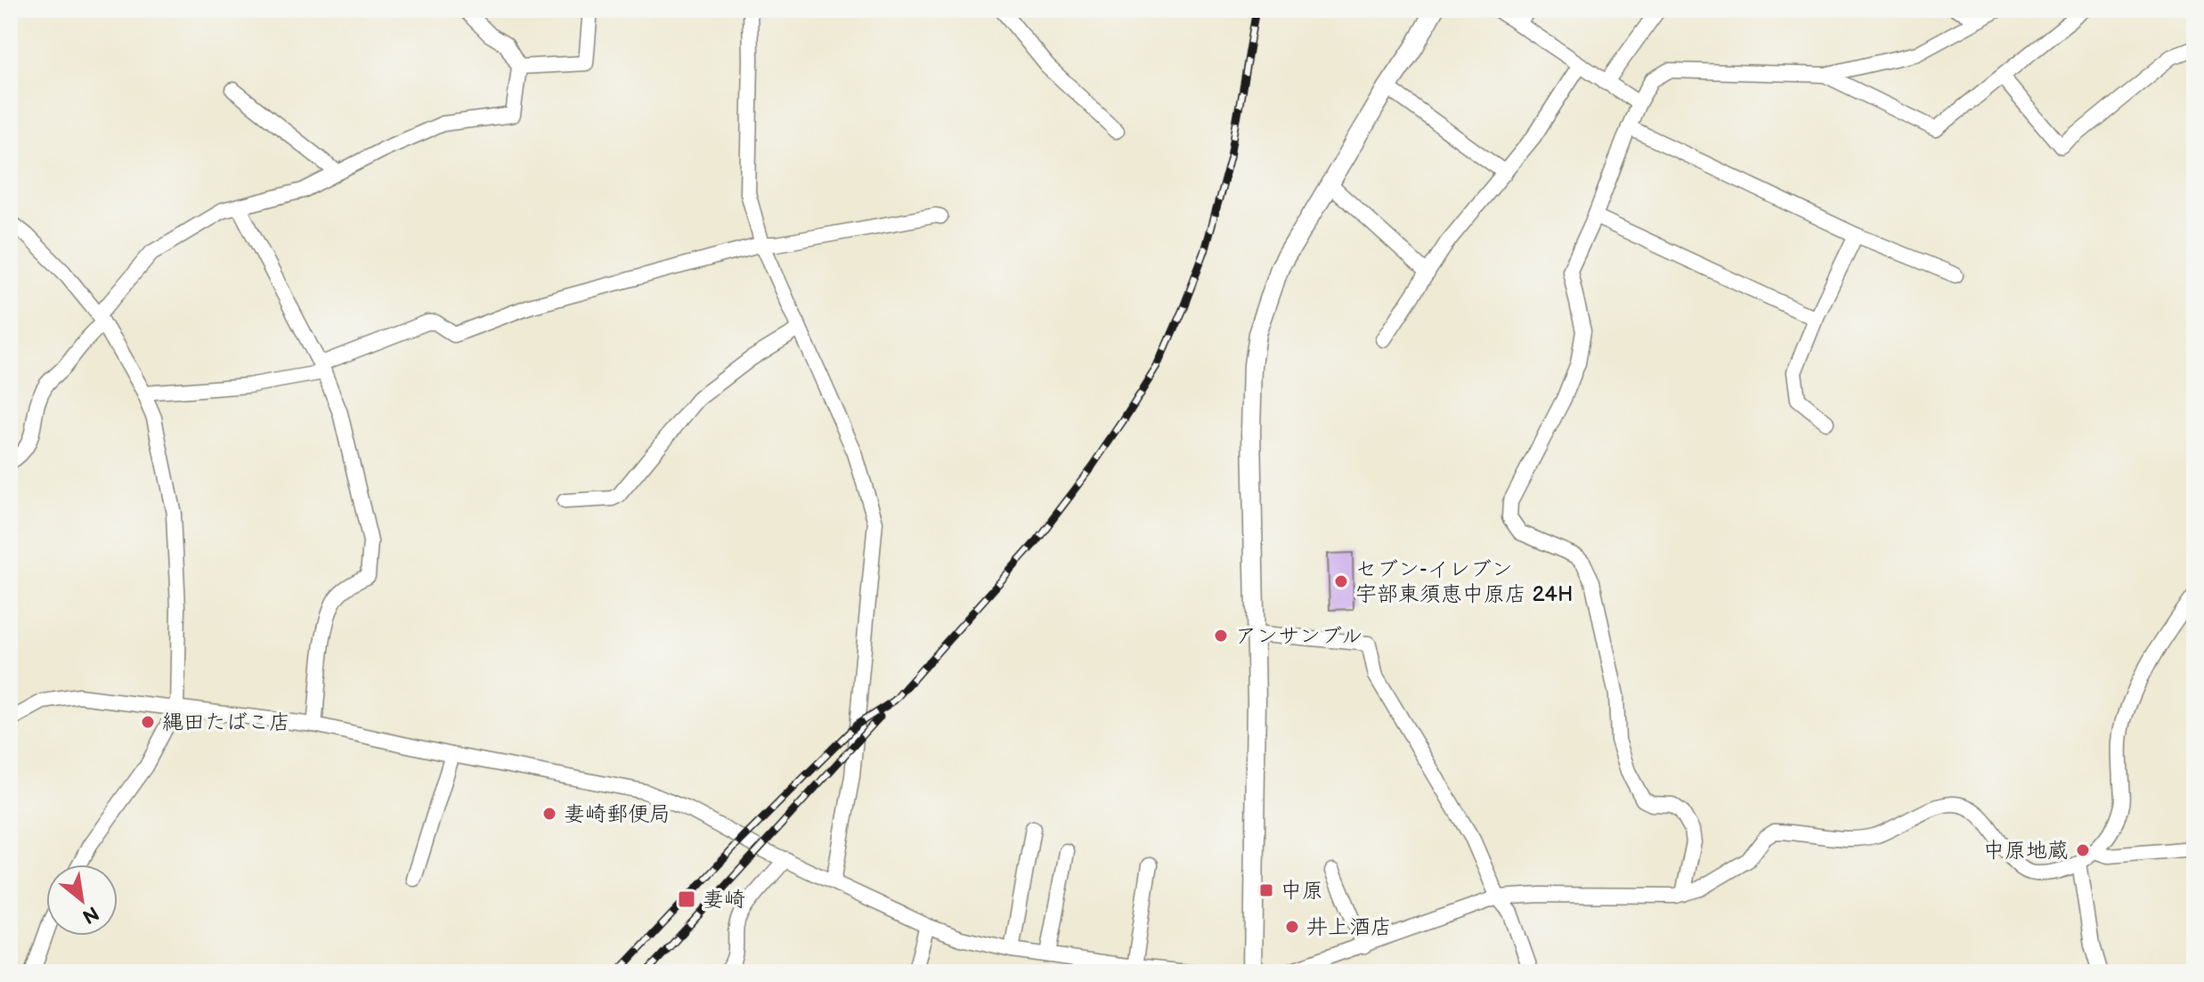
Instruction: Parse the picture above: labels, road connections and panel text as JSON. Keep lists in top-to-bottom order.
{
  "places": {
    "other": [
      "セブン-イレブン 宇部東須恵中原店 24H",
      "アンサンブル",
      "縄田たばこ店",
      "妻崎郵便局",
      "中原地蔵",
      "井上酒店"
    ],
    "transit": ["中原", "妻崎"]
  },
  "north": "bottom right"
}
